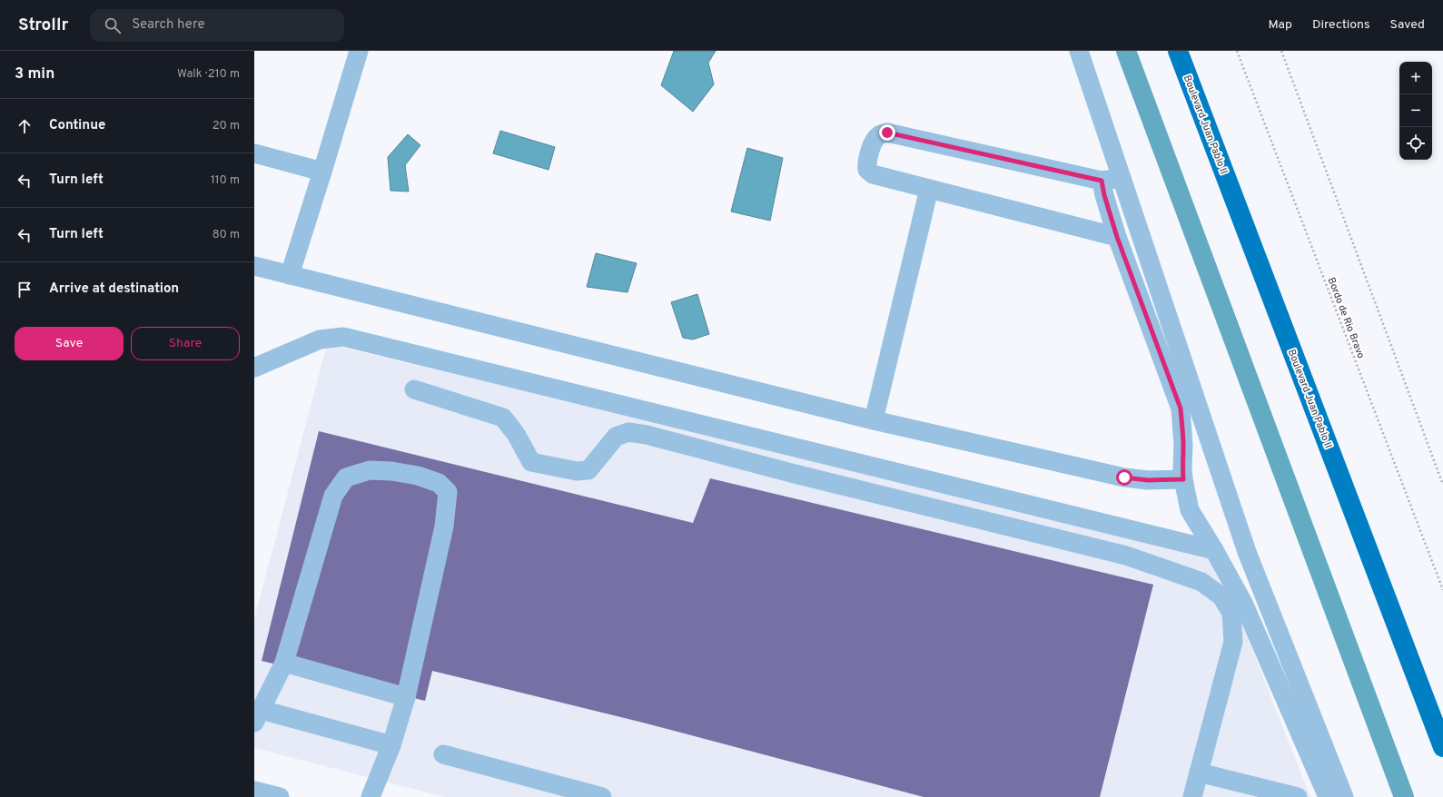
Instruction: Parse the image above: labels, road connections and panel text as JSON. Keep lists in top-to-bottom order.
{
  "streets": {
    "highway": ["Boulevard Juan Pablo II"],
    "path": ["Bordo de Rio Bravo"]
  },
  "page": {
    "header": "Strollr",
    "search": "Search here",
    "nav": ["Map", "Directions", "Saved"],
    "heading": ["3 min", "Walk · 210 m"],
    "map_buttons": ["+", "−"],
    "list": [
      ["Continue", "20 m"],
      ["Turn left", "110 m"],
      ["Turn left", "80 m"],
      "Arrive at destination"
    ],
    "buttons": ["Save", "Share"]
  }
}
